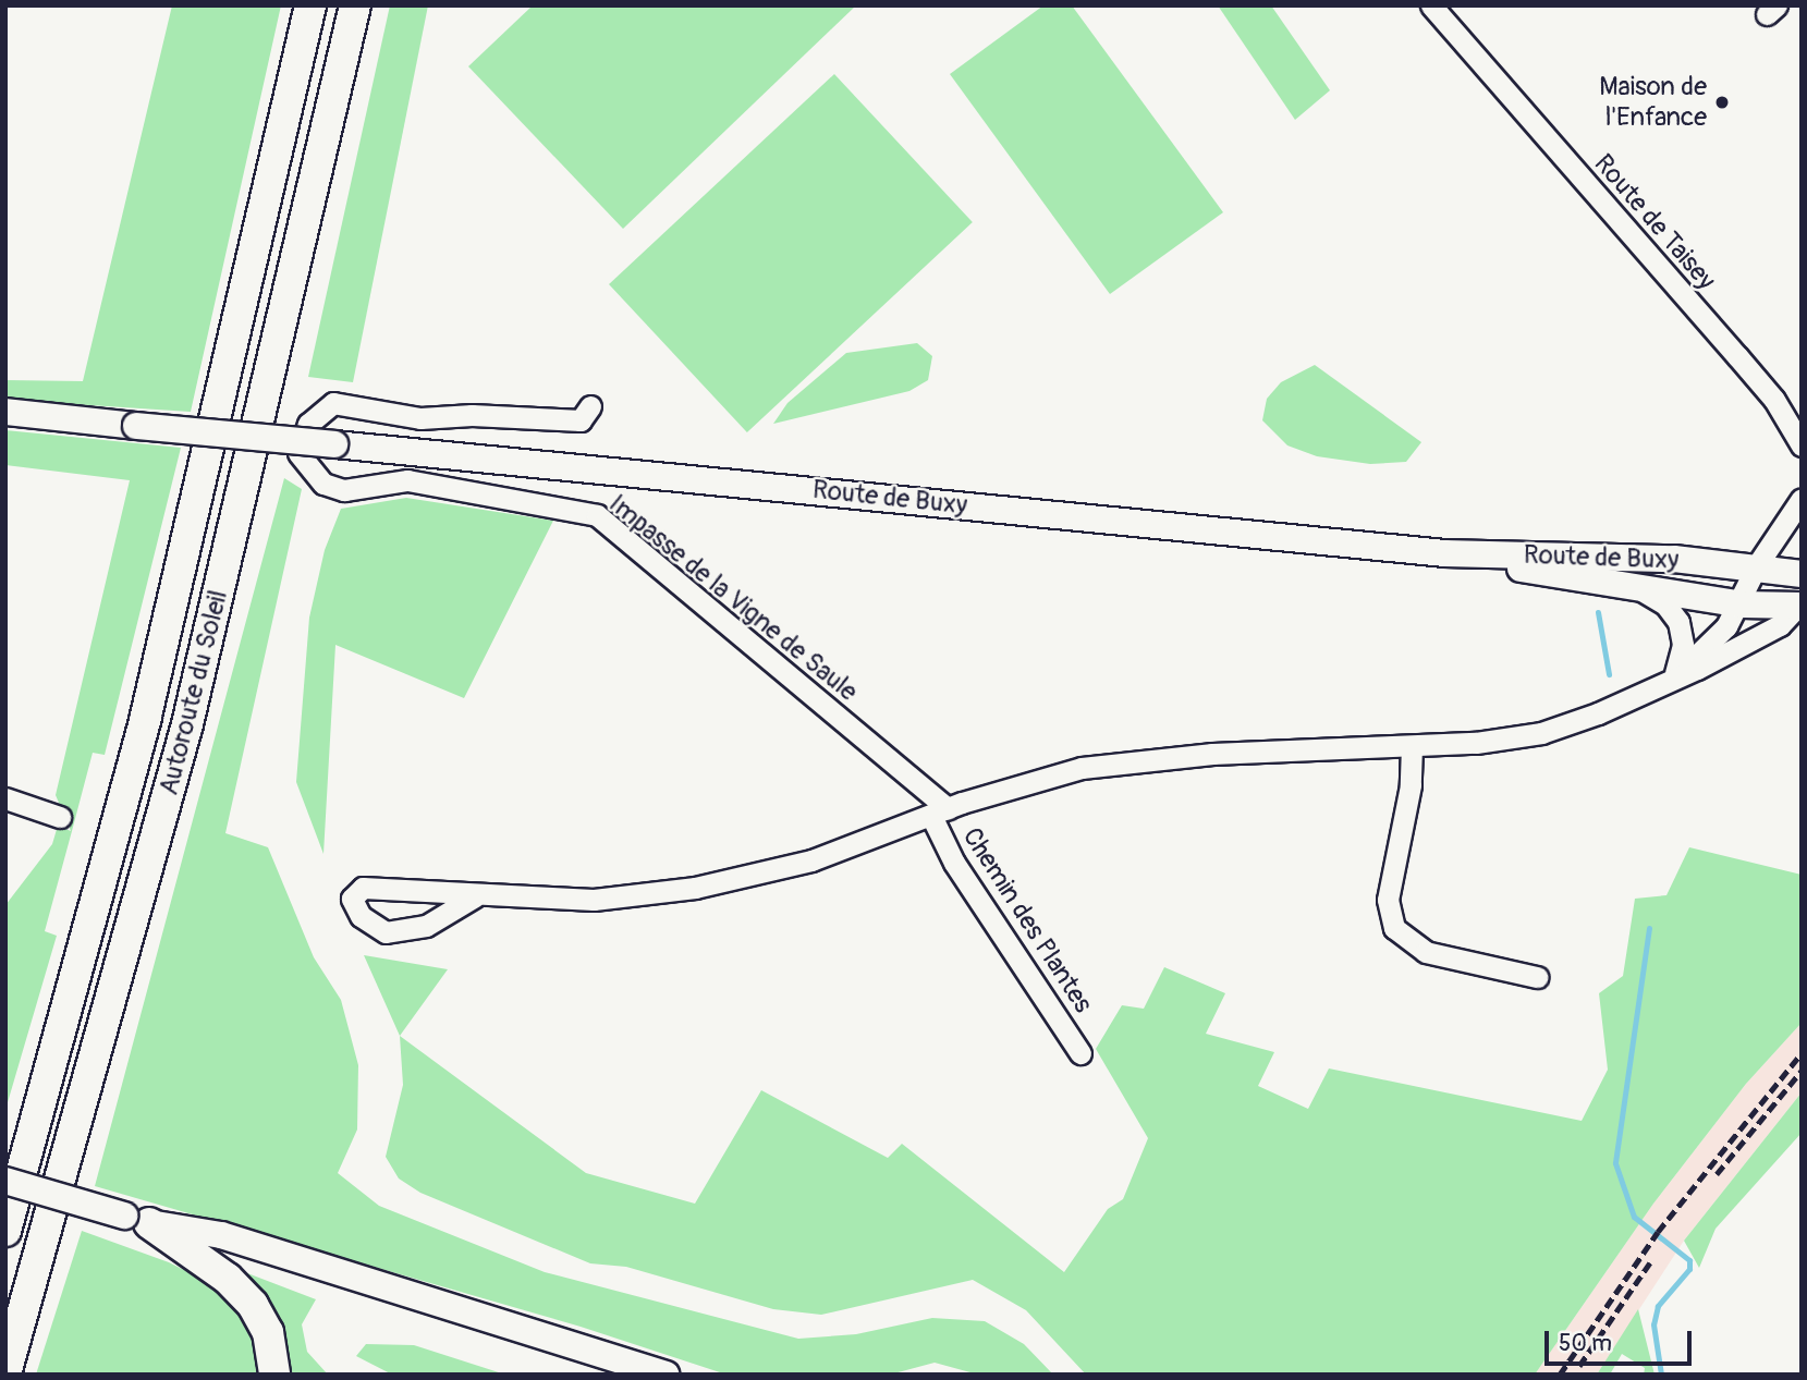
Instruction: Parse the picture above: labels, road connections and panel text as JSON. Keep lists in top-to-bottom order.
{
  "streets": {
    "highway": ["Autoroute du Soleil"],
    "main road": ["Route de Buxy"],
    "street": ["Route de Taisey", "Impasse de la Vigne de Saule", "Chemin des Plantes"]
  },
  "crossings": [
    ["Route de Buxy", "Impasse de la Vigne de Saule"],
    ["Route de Buxy", "Chemin des Plantes"],
    ["Impasse de la Vigne de Saule", "Chemin des Plantes"]
  ],
  "places": ["Maison de l'Enfance"],
  "scale_bar": "50 m"
}
